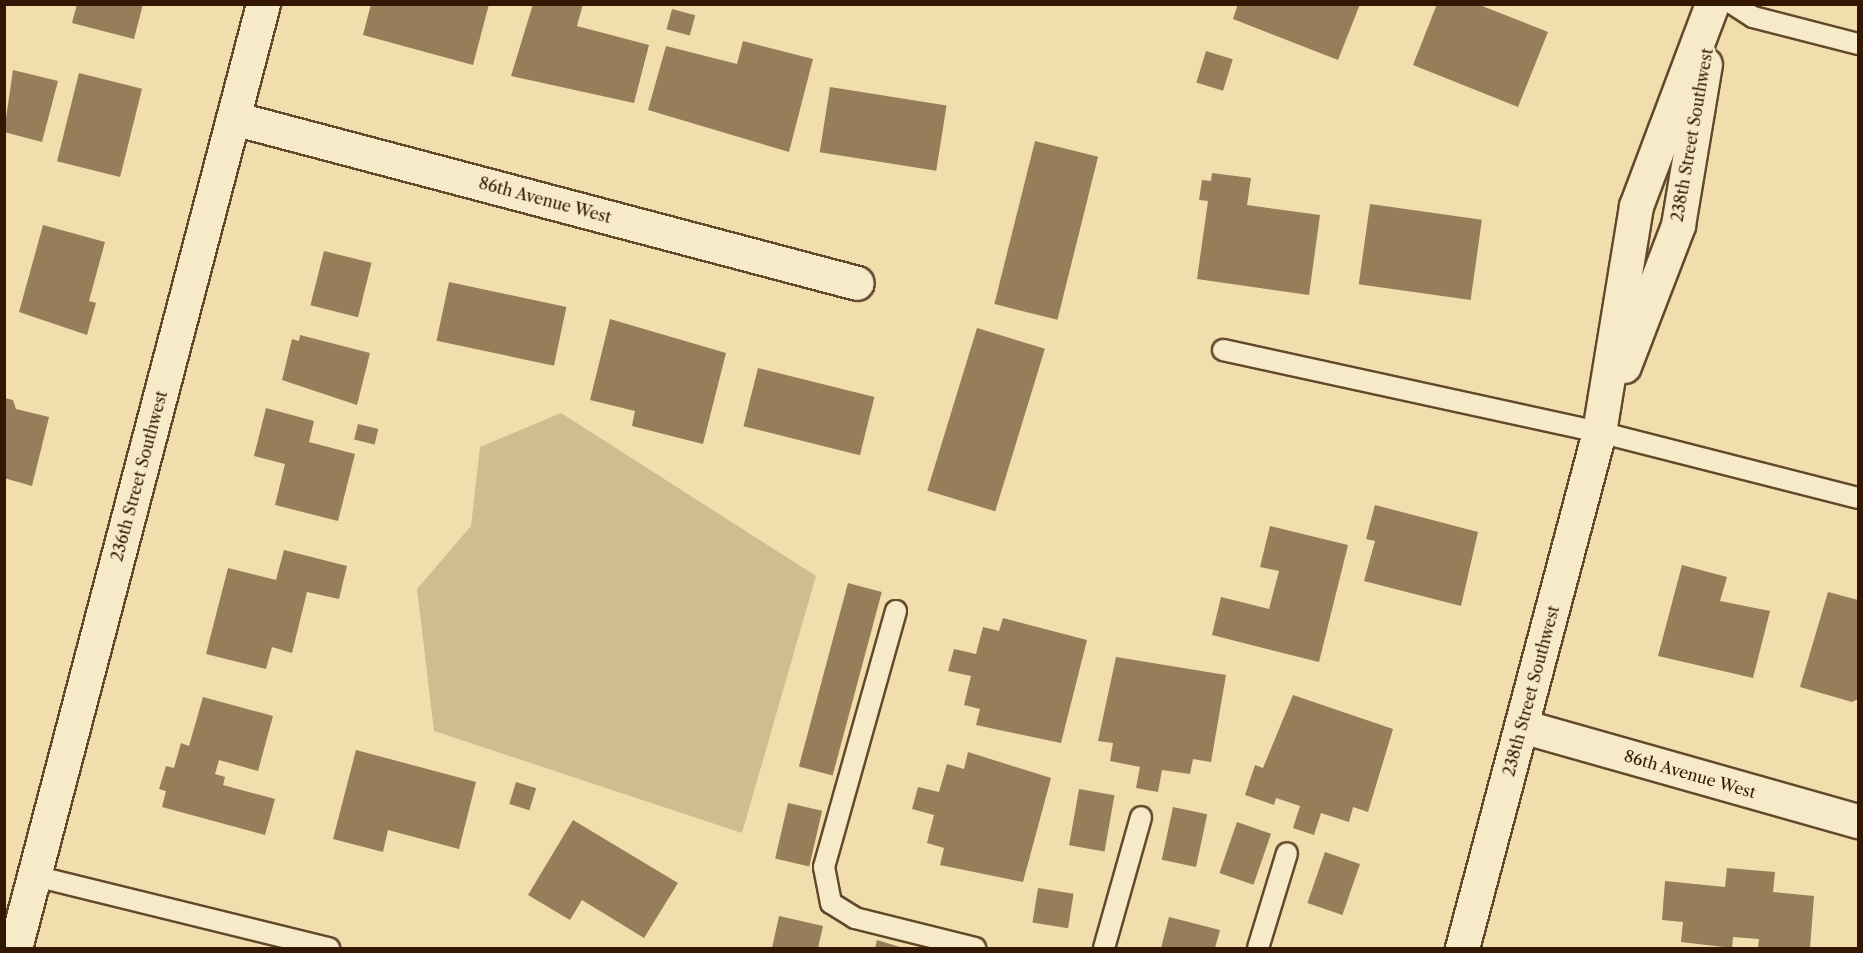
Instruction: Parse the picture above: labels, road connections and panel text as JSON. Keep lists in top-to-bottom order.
{
  "streets": {
    "street": ["238th Street Southwest", "86th Avenue West", "236th Street Southwest"]
  },
  "crossings": [
    ["238th Street Southwest", "86th Avenue West"],
    ["86th Avenue West", "236th Street Southwest"]
  ]
}
